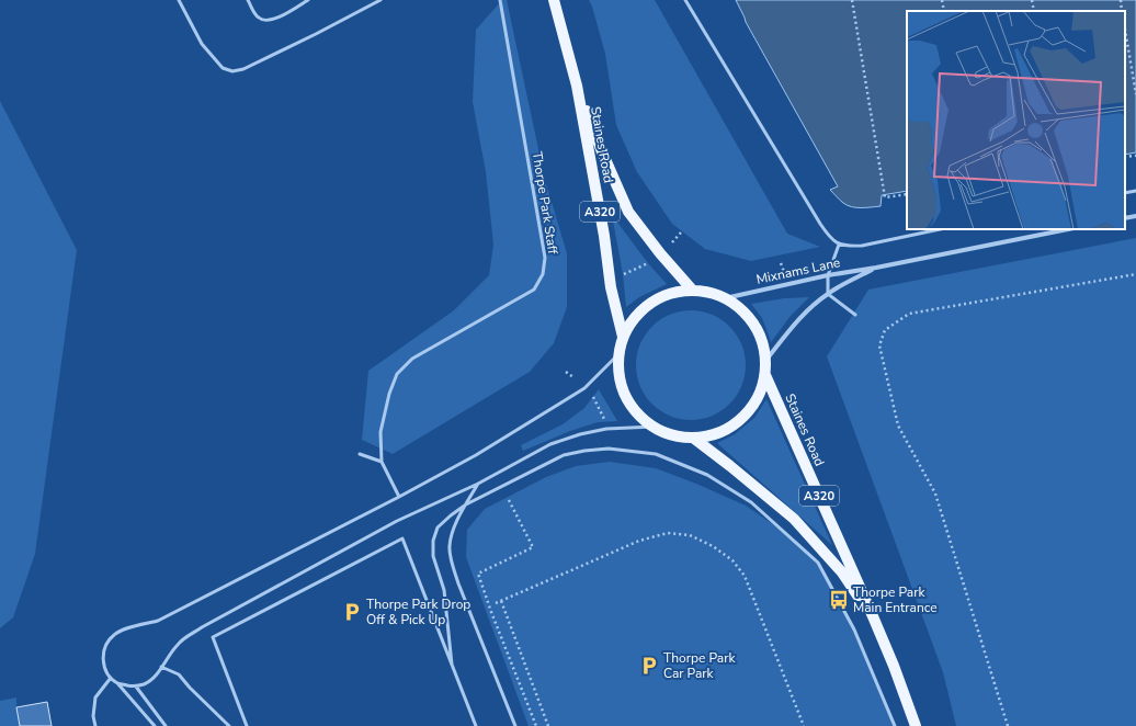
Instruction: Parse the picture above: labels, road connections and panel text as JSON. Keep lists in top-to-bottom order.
{
  "streets": {
    "main road": ["Staines Road", "A320"],
    "street": ["Mixnams Lane"],
    "lane": ["Thorpe Park Staff"]
  },
  "crossings": [
    ["Staines Road", "Mixnams Lane"]
  ],
  "places": {
    "bus stop": ["Thorpe Park Main Entrance"],
    "parking": ["Thorpe Park Drop Off & Pick Up", "Thorpe Park Car Park"]
  }
}
